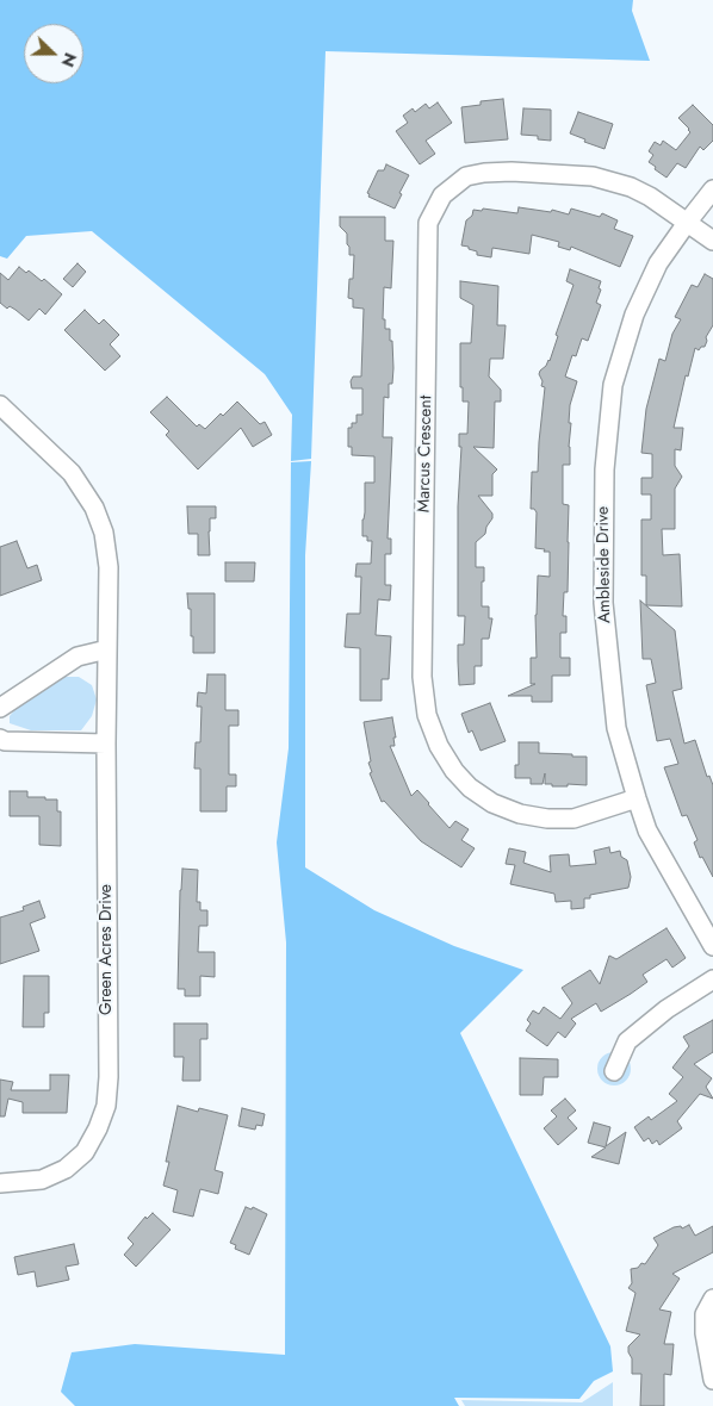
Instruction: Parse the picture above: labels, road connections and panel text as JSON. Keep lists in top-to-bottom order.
{
  "streets": {
    "street": ["Marcus Crescent", "Ambleside Drive", "Green Acres Drive"]
  },
  "crossings": [
    ["Marcus Crescent", "Ambleside Drive"]
  ],
  "north": "right"
}
